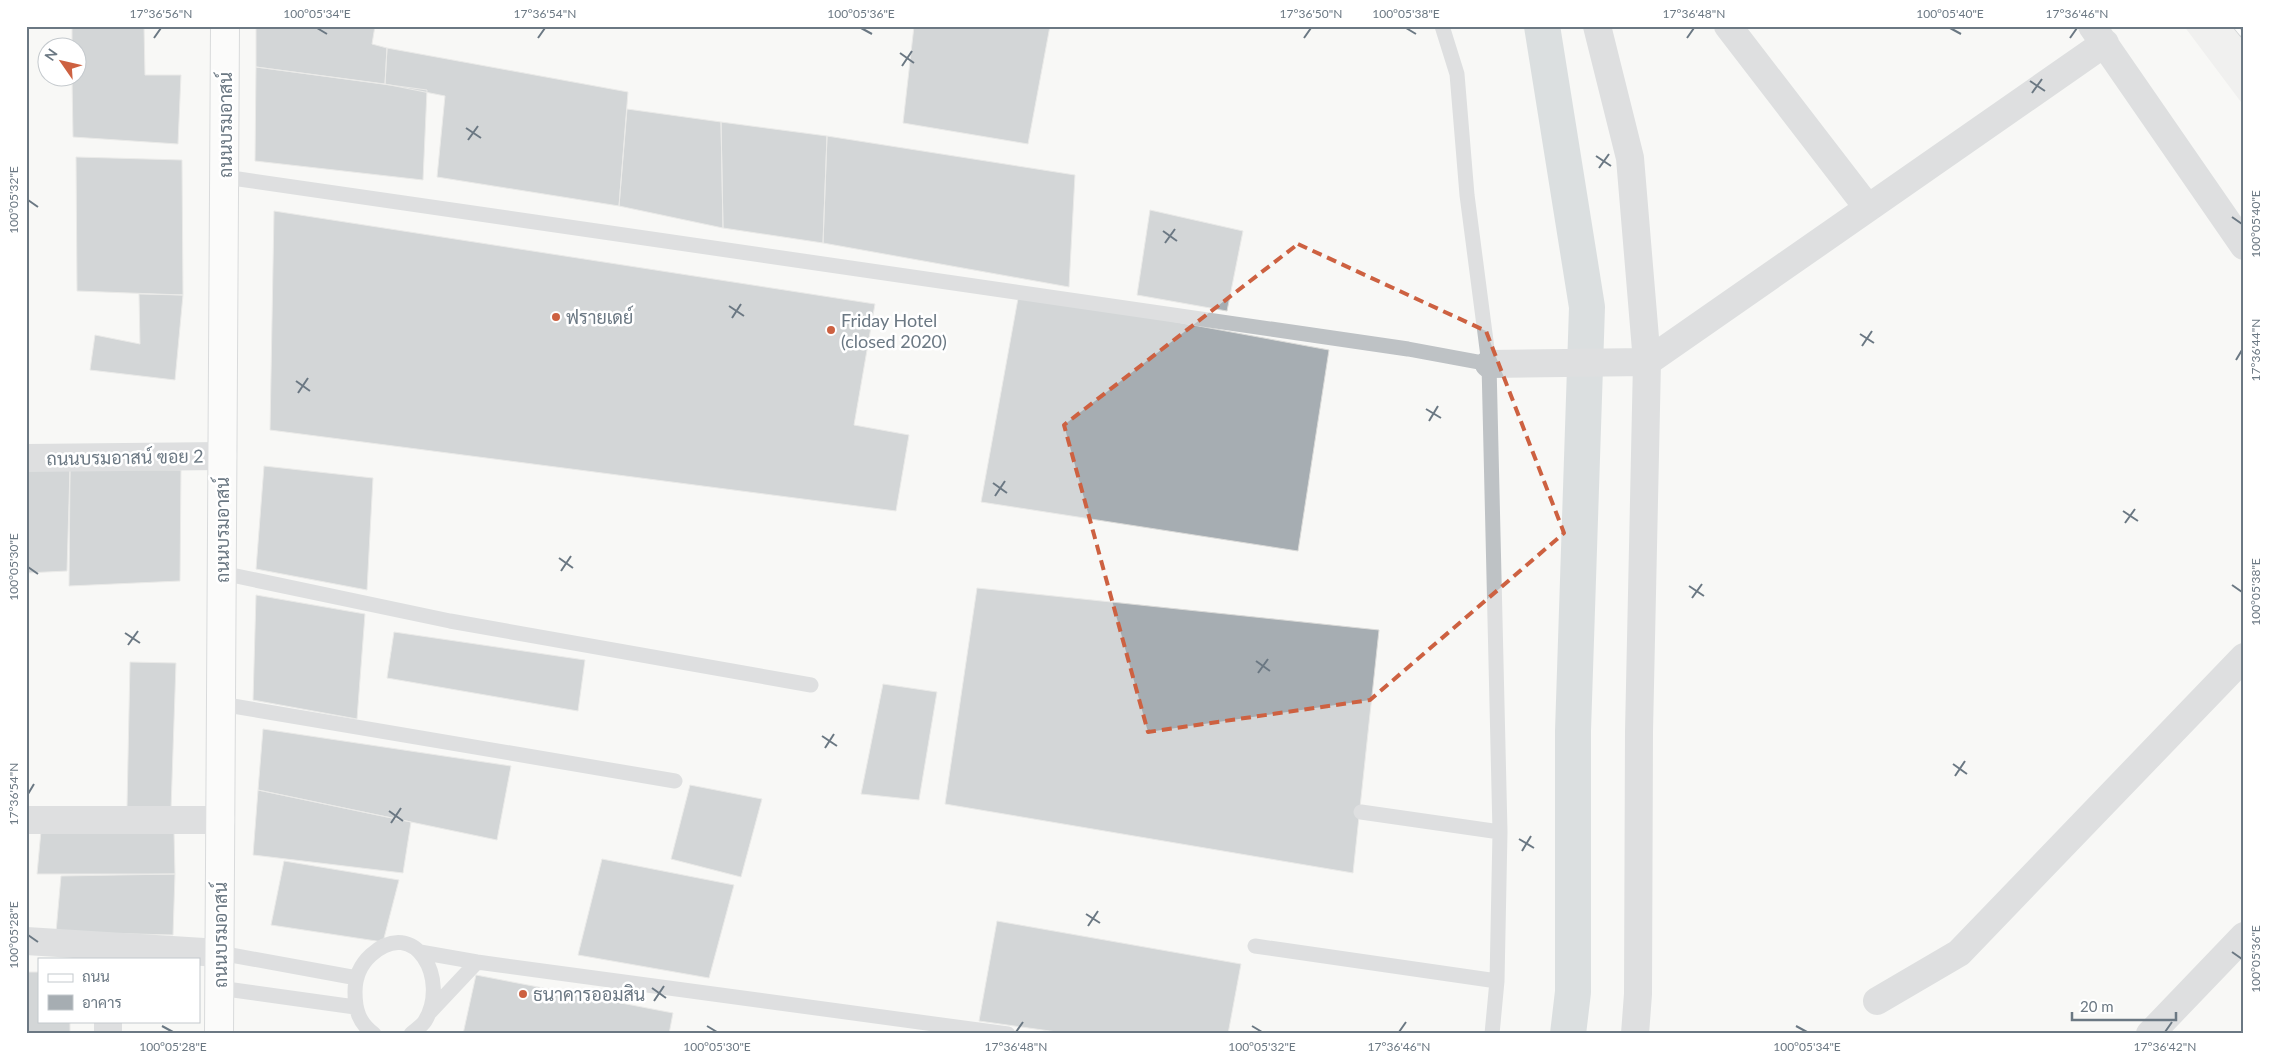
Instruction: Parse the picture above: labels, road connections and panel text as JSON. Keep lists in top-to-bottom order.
{
  "streets": {
    "main road": ["ถนนบรมอาสน์"],
    "street": ["ถนนบรมอาสน์ ฃอย 2"]
  },
  "crossings": [
    ["ถนนบรมอาสน์", "ถนนบรมอาสน์ ฃอย 2"]
  ],
  "places": ["ฟรายเดย์", "Friday Hotel (closed 2020)", "ธนาคารออมสิน"],
  "legend": ["ถนน", "อาคาร"],
  "scale_bar": "20 m",
  "north": "top left",
  "coordinates": [
    "17°36'56\"N",
    "100°05'34\"E",
    "17°36'54\"N",
    "100°05'36\"E",
    "17°36'50\"N",
    "100°05'38\"E",
    "17°36'48\"N",
    "100°05'40\"E",
    "17°36'46\"N",
    "100°05'32\"E",
    "17°36'44\"N",
    "100°05'30\"E",
    "100°05'28\"E",
    "17°36'42\"N"
  ]
}
